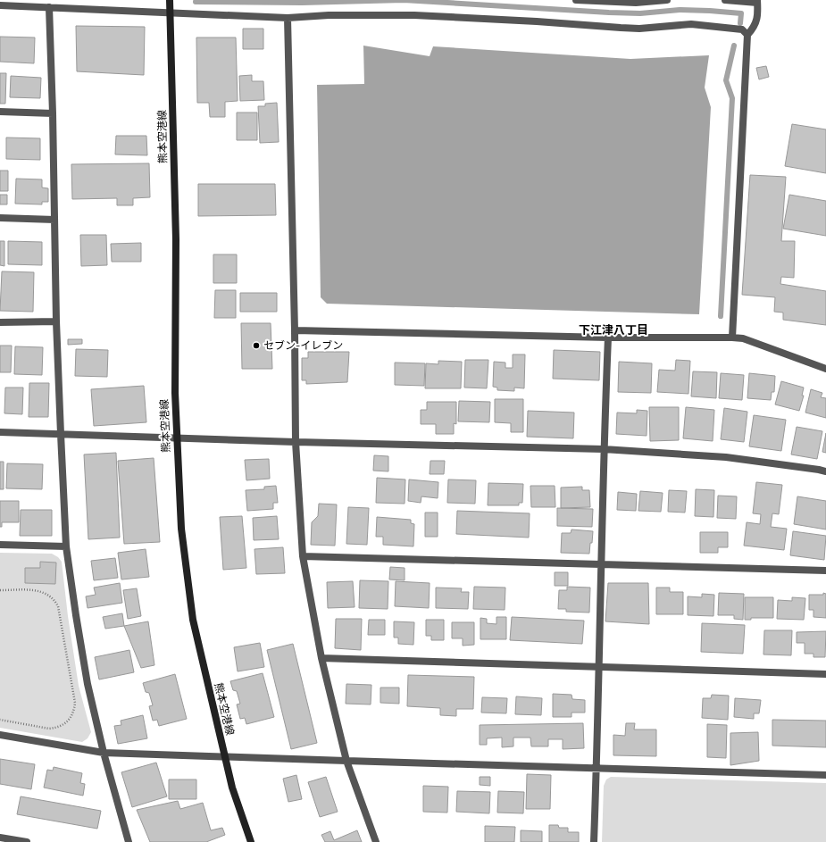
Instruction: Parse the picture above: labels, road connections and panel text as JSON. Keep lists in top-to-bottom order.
{
  "streets": {
    "main road": ["熊本空港線"]
  },
  "districts": ["下江津八丁目"],
  "places": ["セブン-イレブン"]
}
